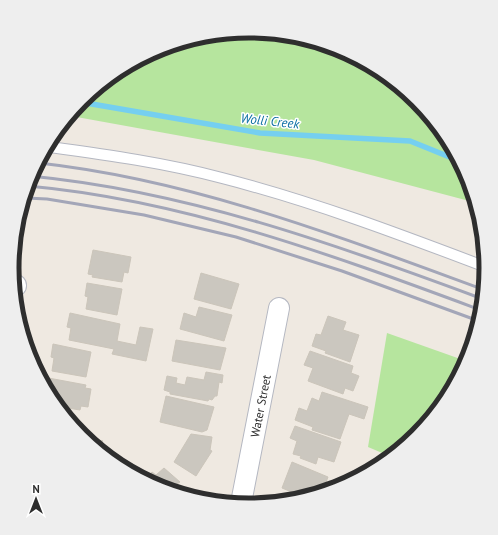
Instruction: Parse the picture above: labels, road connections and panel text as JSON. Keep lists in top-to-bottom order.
{
  "streets": {
    "street": ["Water Street"]
  },
  "water": ["Wolli Creek"],
  "north": "top"
}
